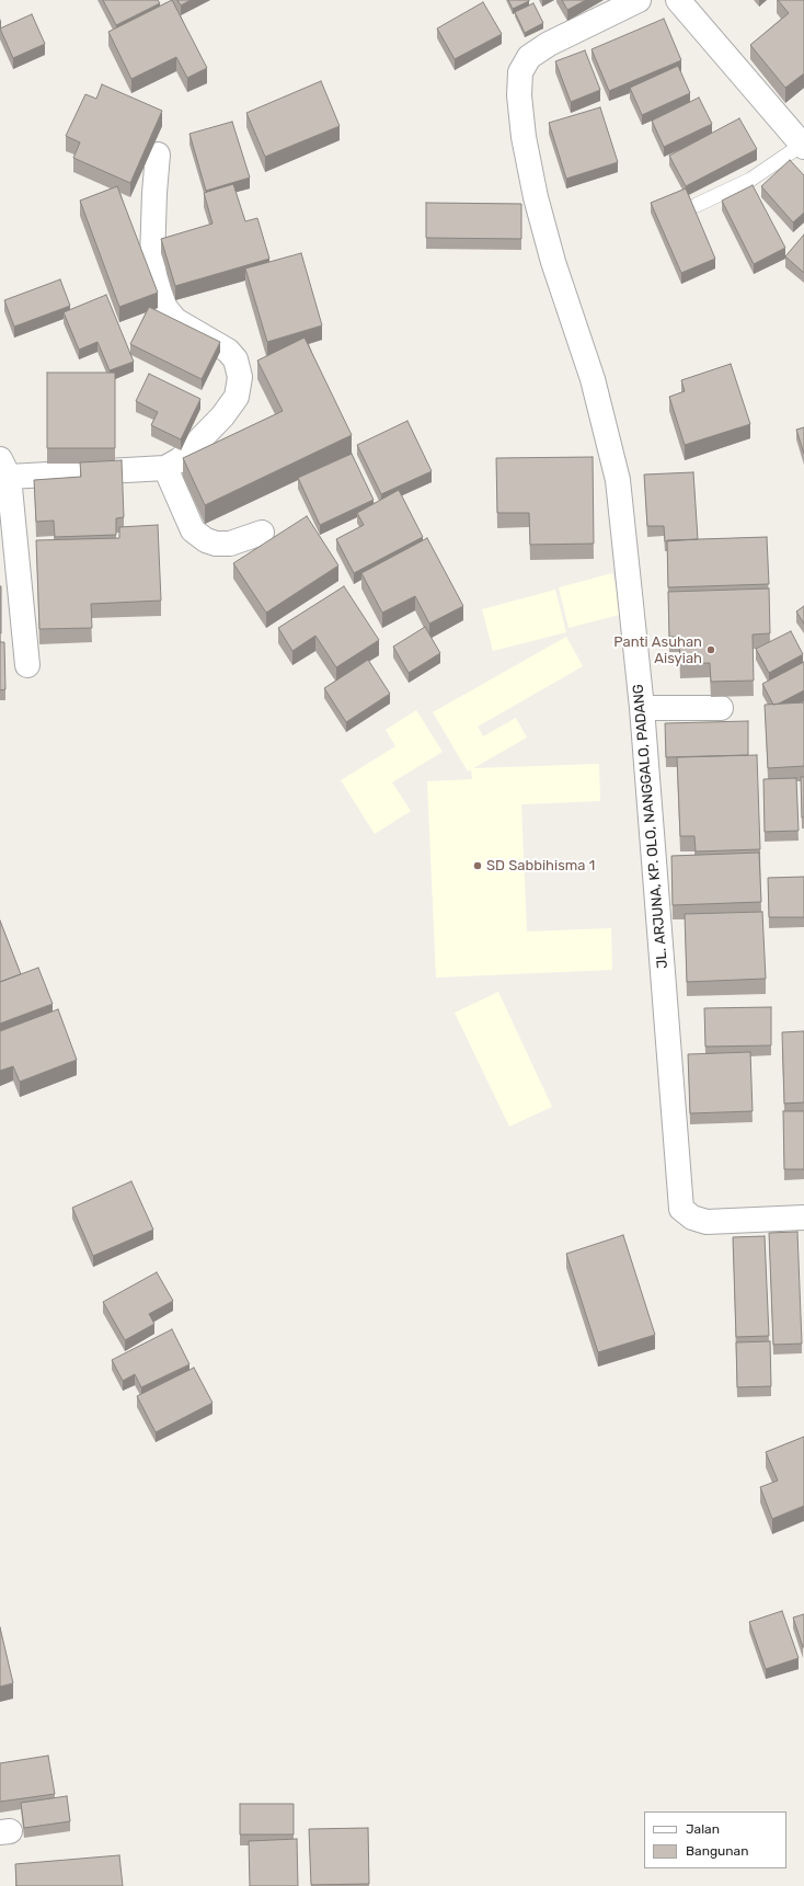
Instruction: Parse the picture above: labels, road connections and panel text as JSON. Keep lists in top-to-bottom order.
{
  "streets": {
    "street": ["JL. ARJUNA, KP. OLO, NANGGALO, PADANG"]
  },
  "places": ["Panti Asuhan Aisyiah", "SD Sabbihisma 1"],
  "legend": ["Jalan", "Bangunan"]
}
